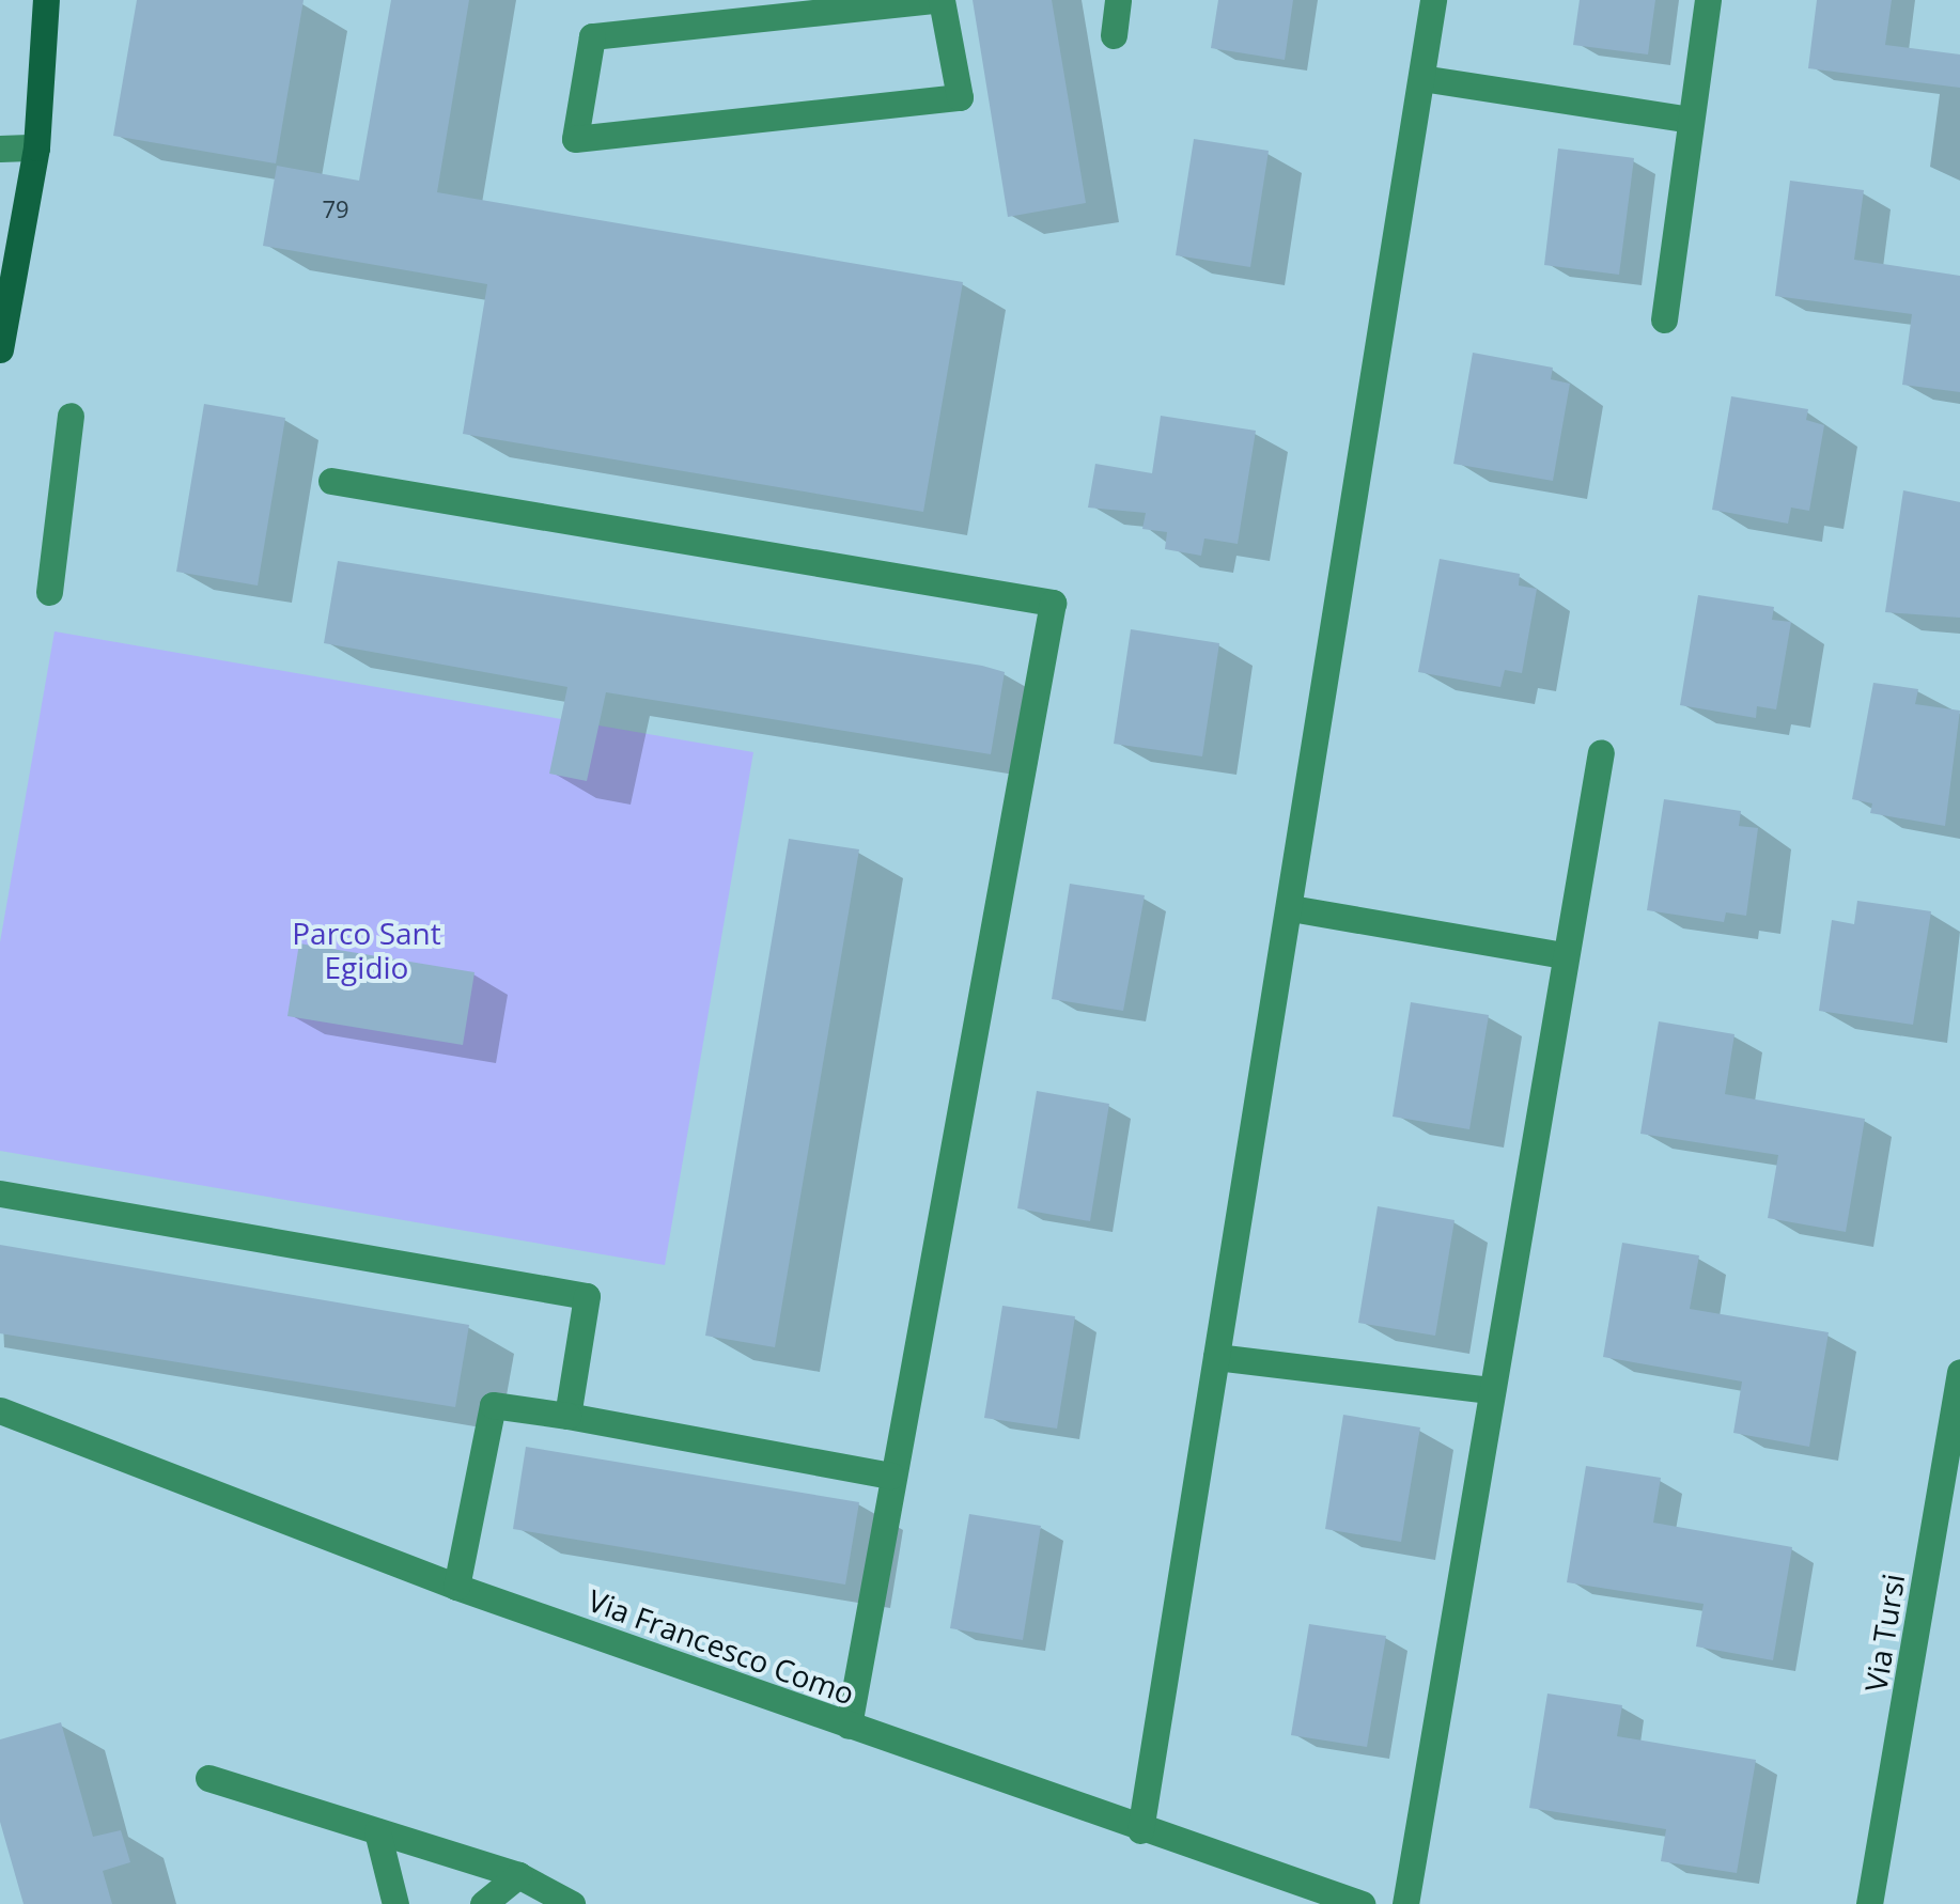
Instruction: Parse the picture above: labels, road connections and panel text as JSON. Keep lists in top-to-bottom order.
{
  "streets": {
    "street": ["Via Tursi", "Via Francesco Como"]
  },
  "parks": ["Parco Sant Egidio"],
  "house_numbers": ["79"]
}
